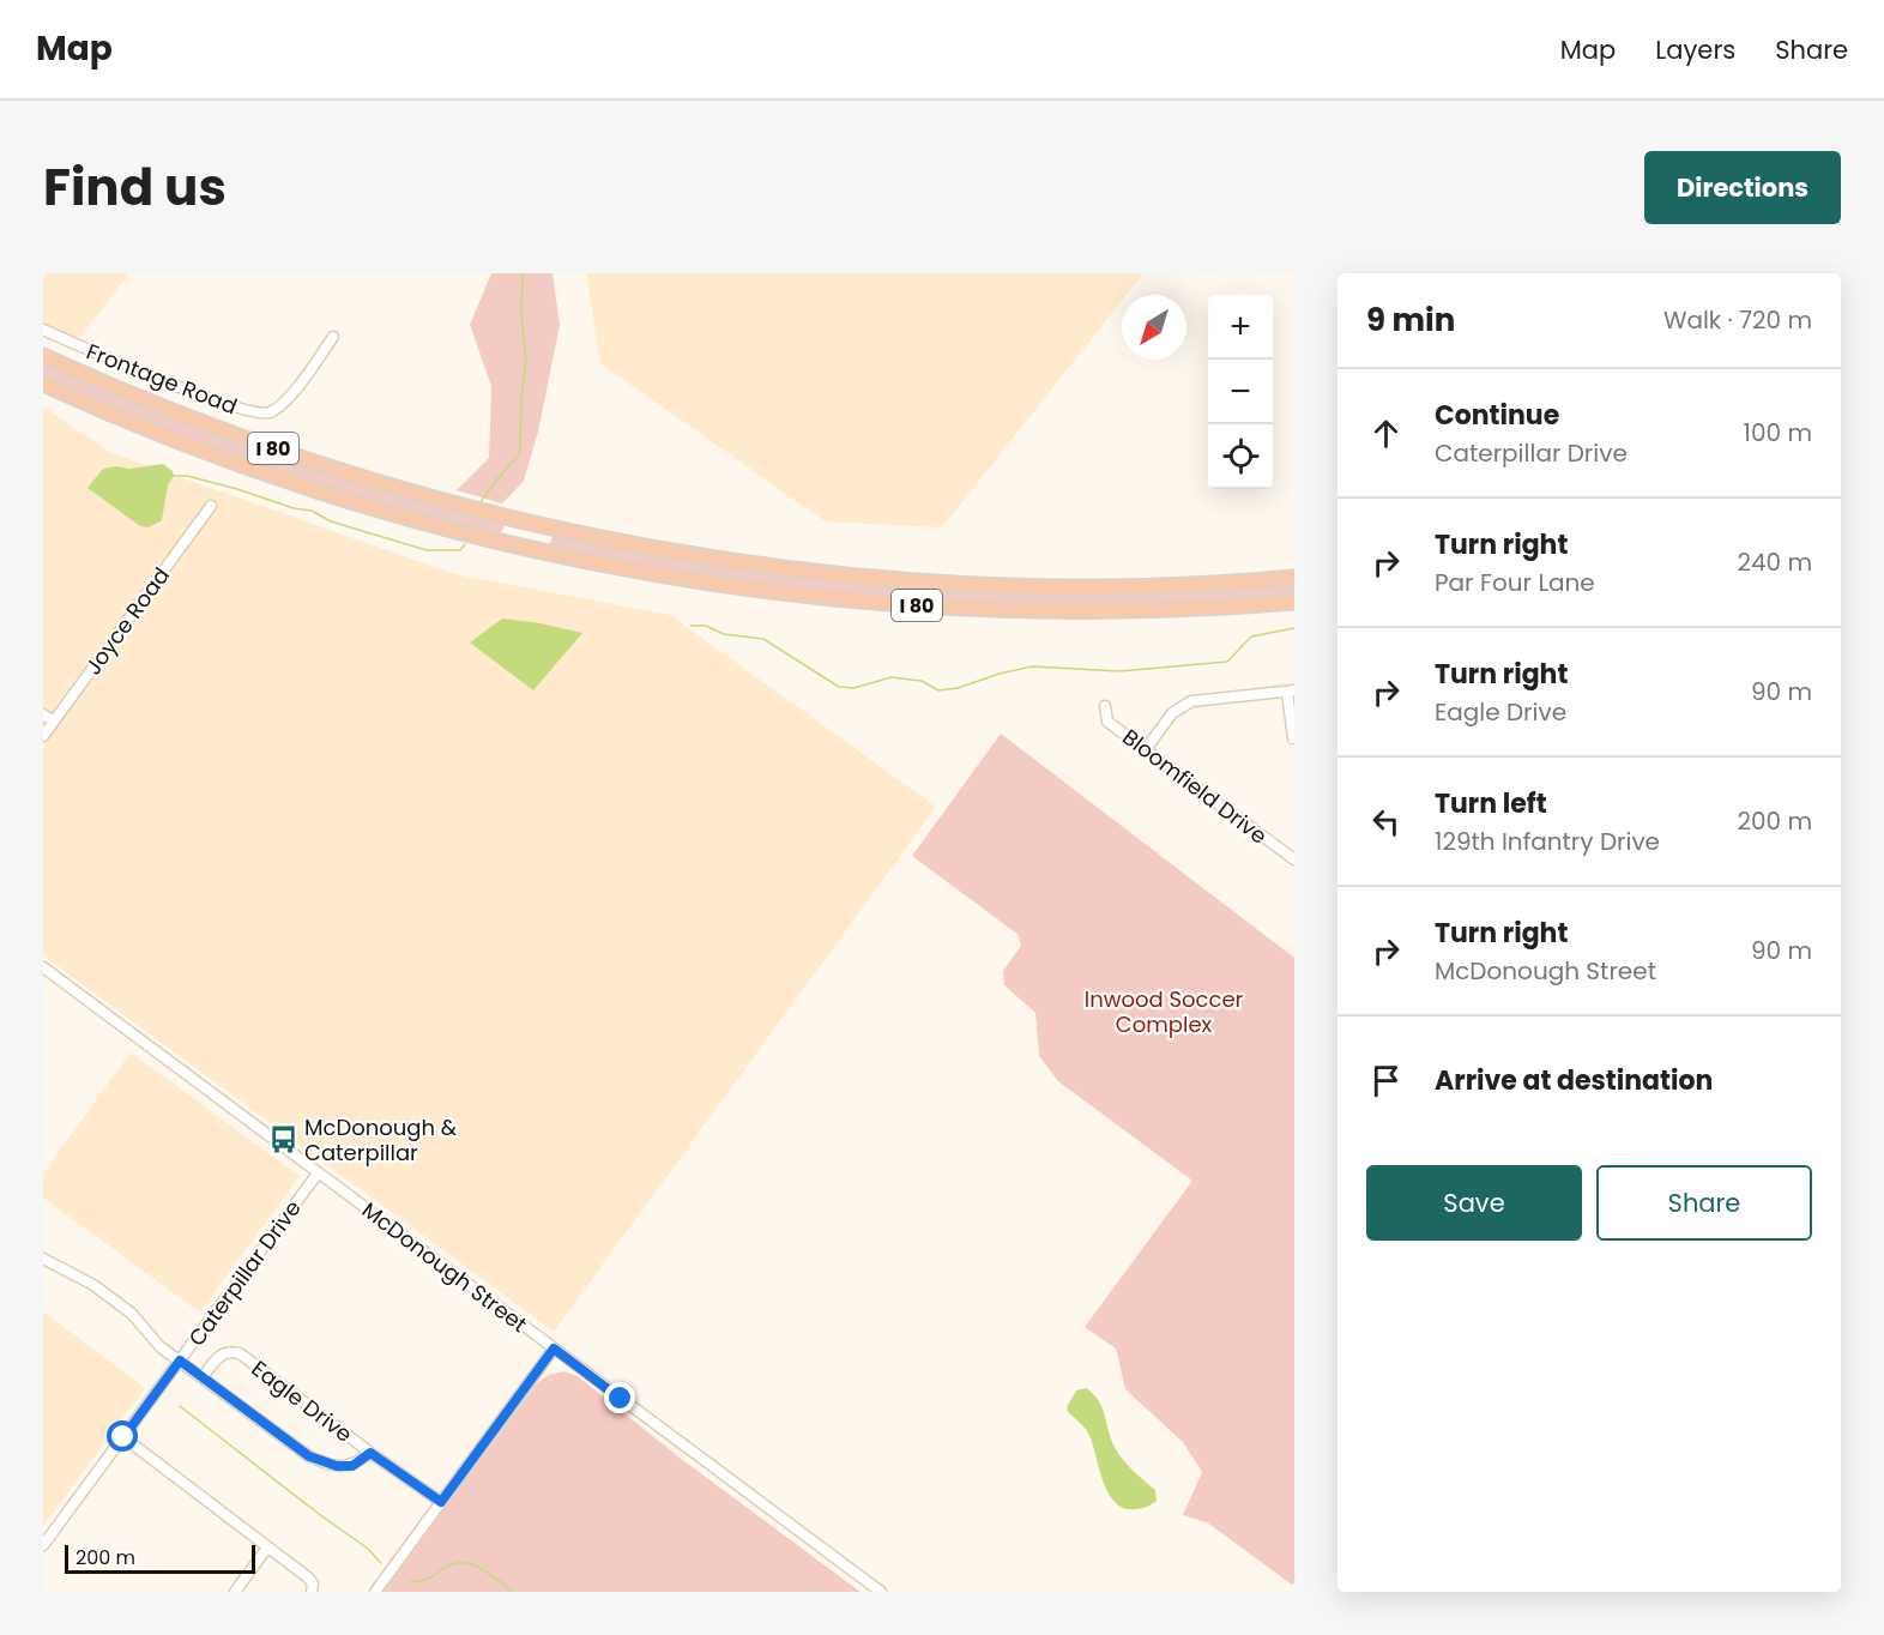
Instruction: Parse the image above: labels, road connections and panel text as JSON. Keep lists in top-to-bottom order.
{
  "streets": {
    "highway": ["I 80"],
    "street": [
      "Frontage Road",
      "Joyce Road",
      "Bloomfield Drive",
      "McDonough Street",
      "Caterpillar Drive",
      "Eagle Drive"
    ]
  },
  "crossings": [
    ["McDonough Street", "Caterpillar Drive"]
  ],
  "parks": ["Inwood Soccer Complex"],
  "places": {
    "bus stop": ["McDonough & Caterpillar"]
  },
  "scale_bar": "200 m",
  "north": "bottom left",
  "page": {
    "header": "Map",
    "nav": ["Map", "Layers", "Share"],
    "title": "Find us",
    "buttons": [
      "Directions",
      ["Save", "Share"]
    ],
    "heading": ["9 min", "Walk · 720 m"],
    "map_buttons": ["+", "−"],
    "list": [
      ["Continue", "Caterpillar Drive", "100 m"],
      ["Turn right", "Par Four Lane", "240 m"],
      ["Turn right", "Eagle Drive", "90 m"],
      ["Turn left", "129th Infantry Drive", "200 m"],
      ["Turn right", "McDonough Street", "90 m"],
      "Arrive at destination"
    ],
    "scale": "200 m"
  }
}
